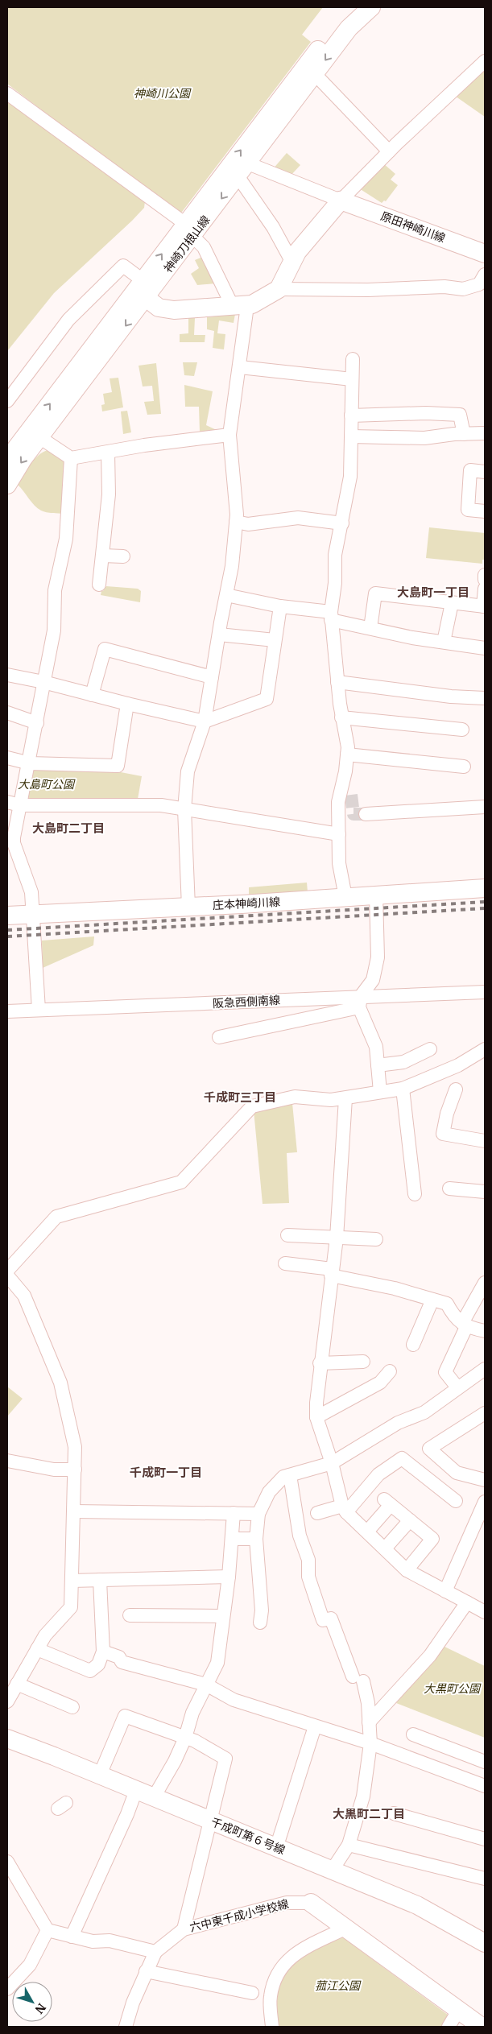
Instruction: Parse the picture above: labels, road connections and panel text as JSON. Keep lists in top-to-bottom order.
{
  "streets": {
    "street": [
      "原田神崎川線",
      "神崎刀根山線",
      "庄本神崎川線",
      "阪急西側南線",
      "千成町第６号線",
      "六中東千成小学校線"
    ]
  },
  "districts": [
    "大島町一丁目",
    "大島町二丁目",
    "千成町三丁目",
    "千成町一丁目",
    "大黒町二丁目"
  ],
  "parks": [
    "神崎川公園",
    "大島町公園",
    "大黒町公園",
    "菰江公園"
  ],
  "north": "bottom right"
}
